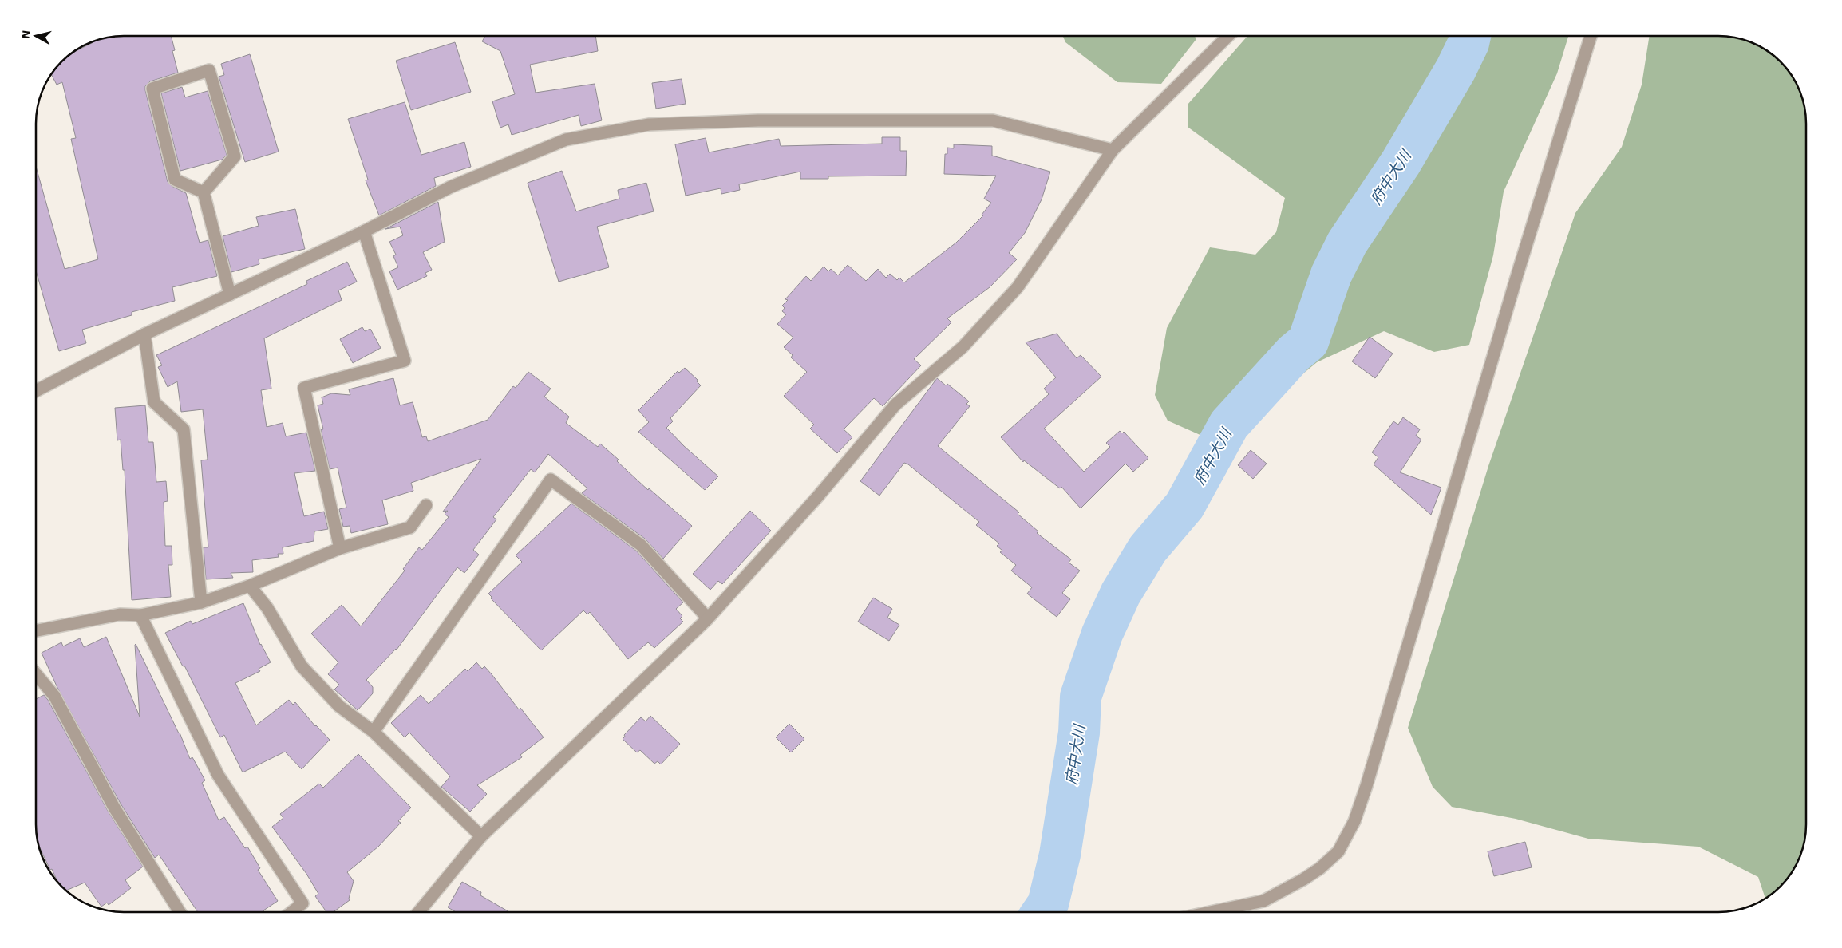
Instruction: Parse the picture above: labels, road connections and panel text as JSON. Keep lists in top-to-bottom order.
{
  "water": ["府中大川"],
  "north": "left"
}
